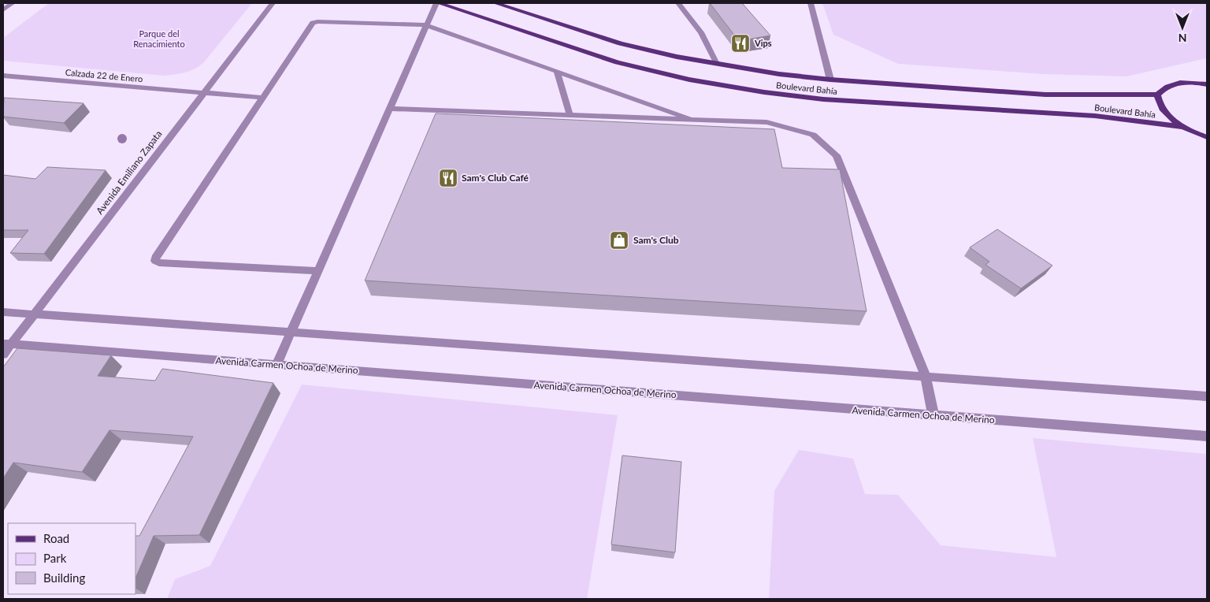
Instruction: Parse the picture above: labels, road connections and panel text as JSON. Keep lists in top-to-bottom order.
{
  "streets": {
    "main road": ["Boulevard Bahía"],
    "street": ["Calzada 22 de Enero", "Avenida Emiliano Zapata", "Avenida Carmen Ochoa de Merino"]
  },
  "crossings": [
    ["Calzada 22 de Enero", "Avenida Emiliano Zapata"],
    ["Avenida Emiliano Zapata", "Avenida Carmen Ochoa de Merino"]
  ],
  "parks": ["Parque del Renacimiento"],
  "places": {
    "restaurant": ["Vips", "Sam's Club Café"],
    "shop": ["Sam's Club"]
  },
  "legend": ["Road", "Park", "Building"],
  "north": "bottom"
}
